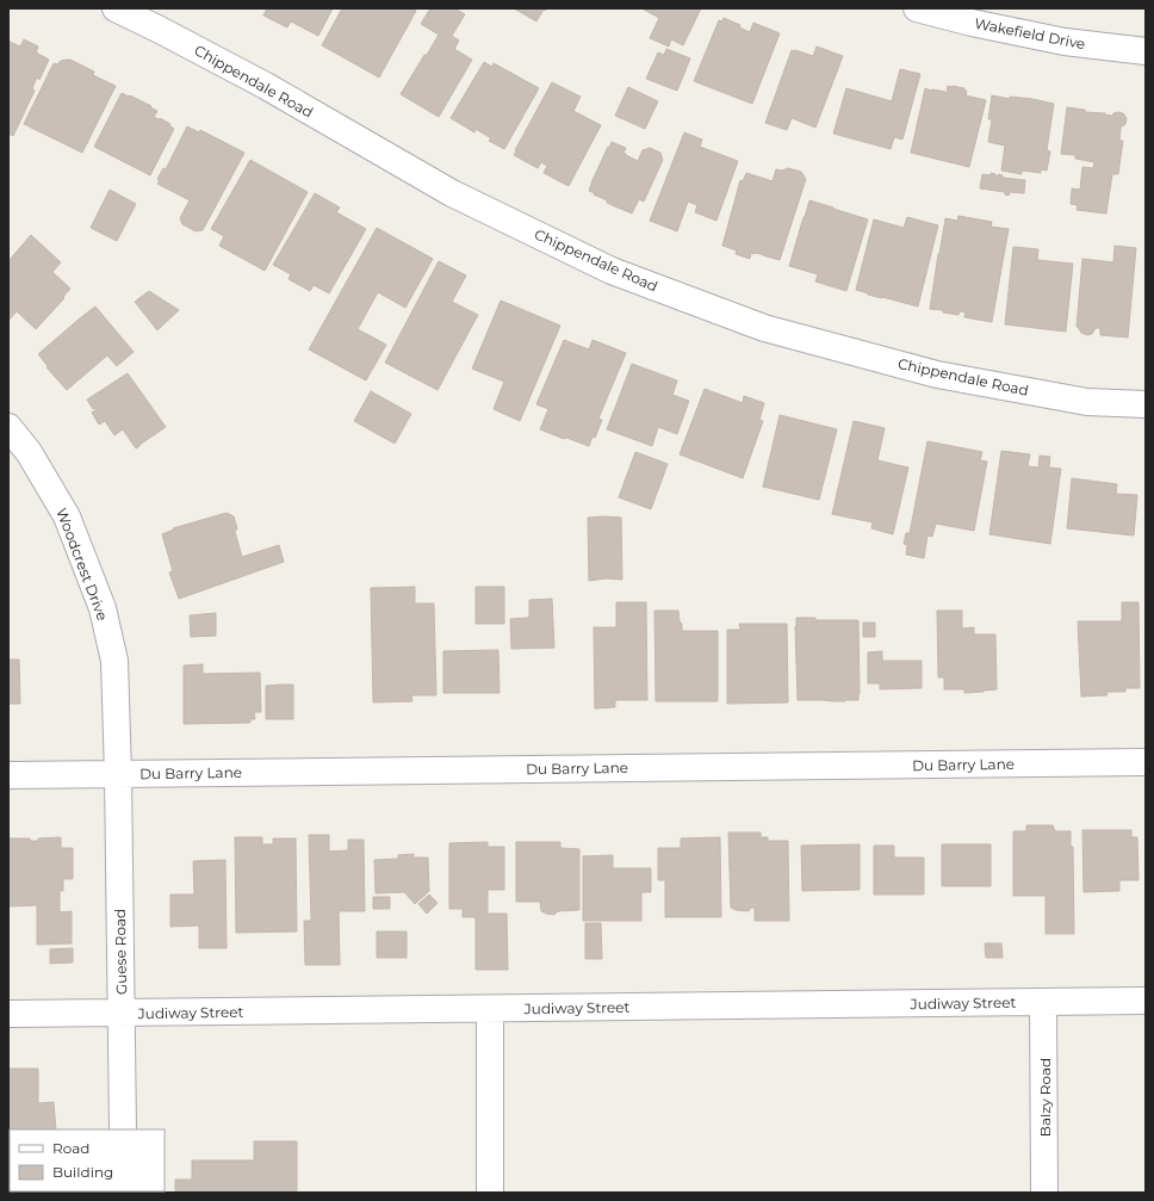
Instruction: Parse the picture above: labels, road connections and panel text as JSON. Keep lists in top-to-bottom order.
{
  "streets": {
    "street": [
      "Wakefield Drive",
      "Chippendale Road",
      "Woodcrest Drive",
      "Du Barry Lane",
      "Guese Road",
      "Judiway Street",
      "Balzy Road"
    ]
  },
  "crossings": [
    ["Woodcrest Drive", "Du Barry Lane"],
    ["Woodcrest Drive", "Guese Road"],
    ["Du Barry Lane", "Guese Road"],
    ["Guese Road", "Judiway Street"],
    ["Judiway Street", "Balzy Road"]
  ],
  "legend": ["Road", "Building"]
}
